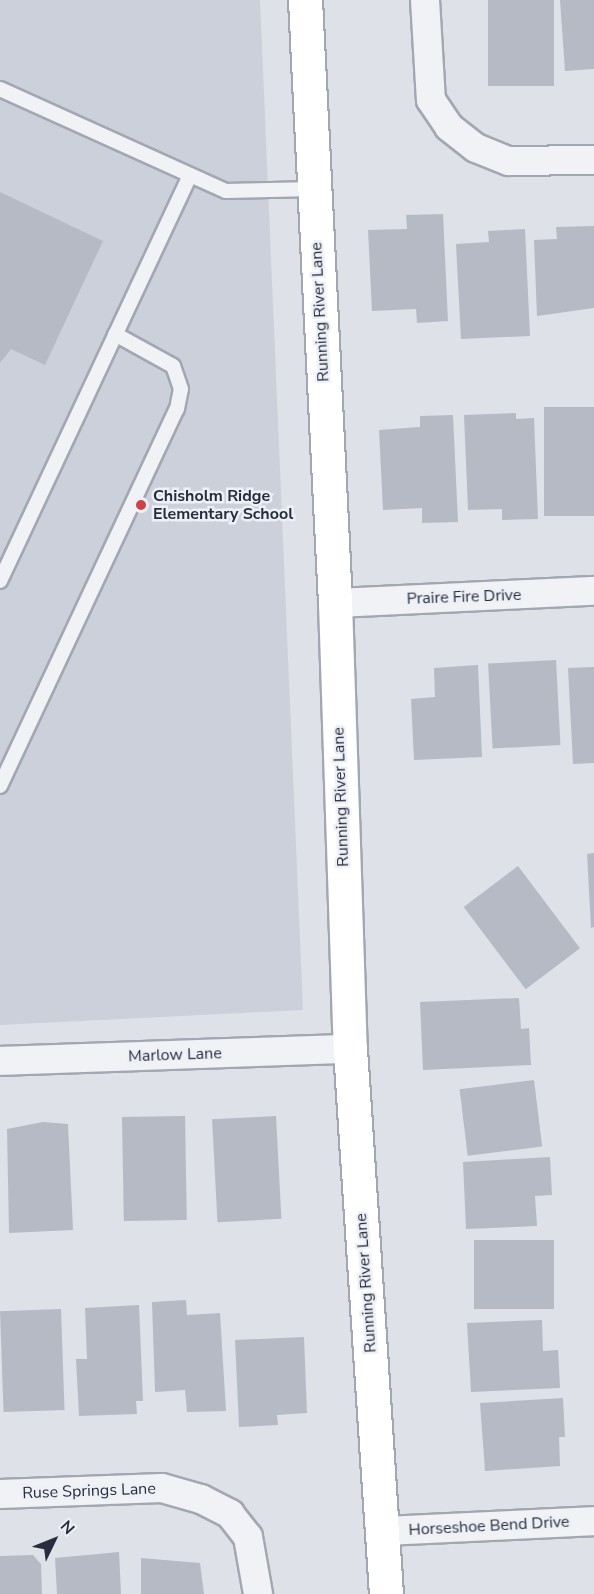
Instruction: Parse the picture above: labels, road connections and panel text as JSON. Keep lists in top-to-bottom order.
{
  "streets": {
    "street": [
      "Running River Lane",
      "Praire Fire Drive",
      "Marlow Lane",
      "Ruse Springs Lane",
      "Horseshoe Bend Drive"
    ]
  },
  "crossings": [
    ["Running River Lane", "Praire Fire Drive"],
    ["Running River Lane", "Marlow Lane"],
    ["Running River Lane", "Horseshoe Bend Drive"]
  ],
  "places": ["Chisholm Ridge Elementary School"],
  "north": "top right"
}
